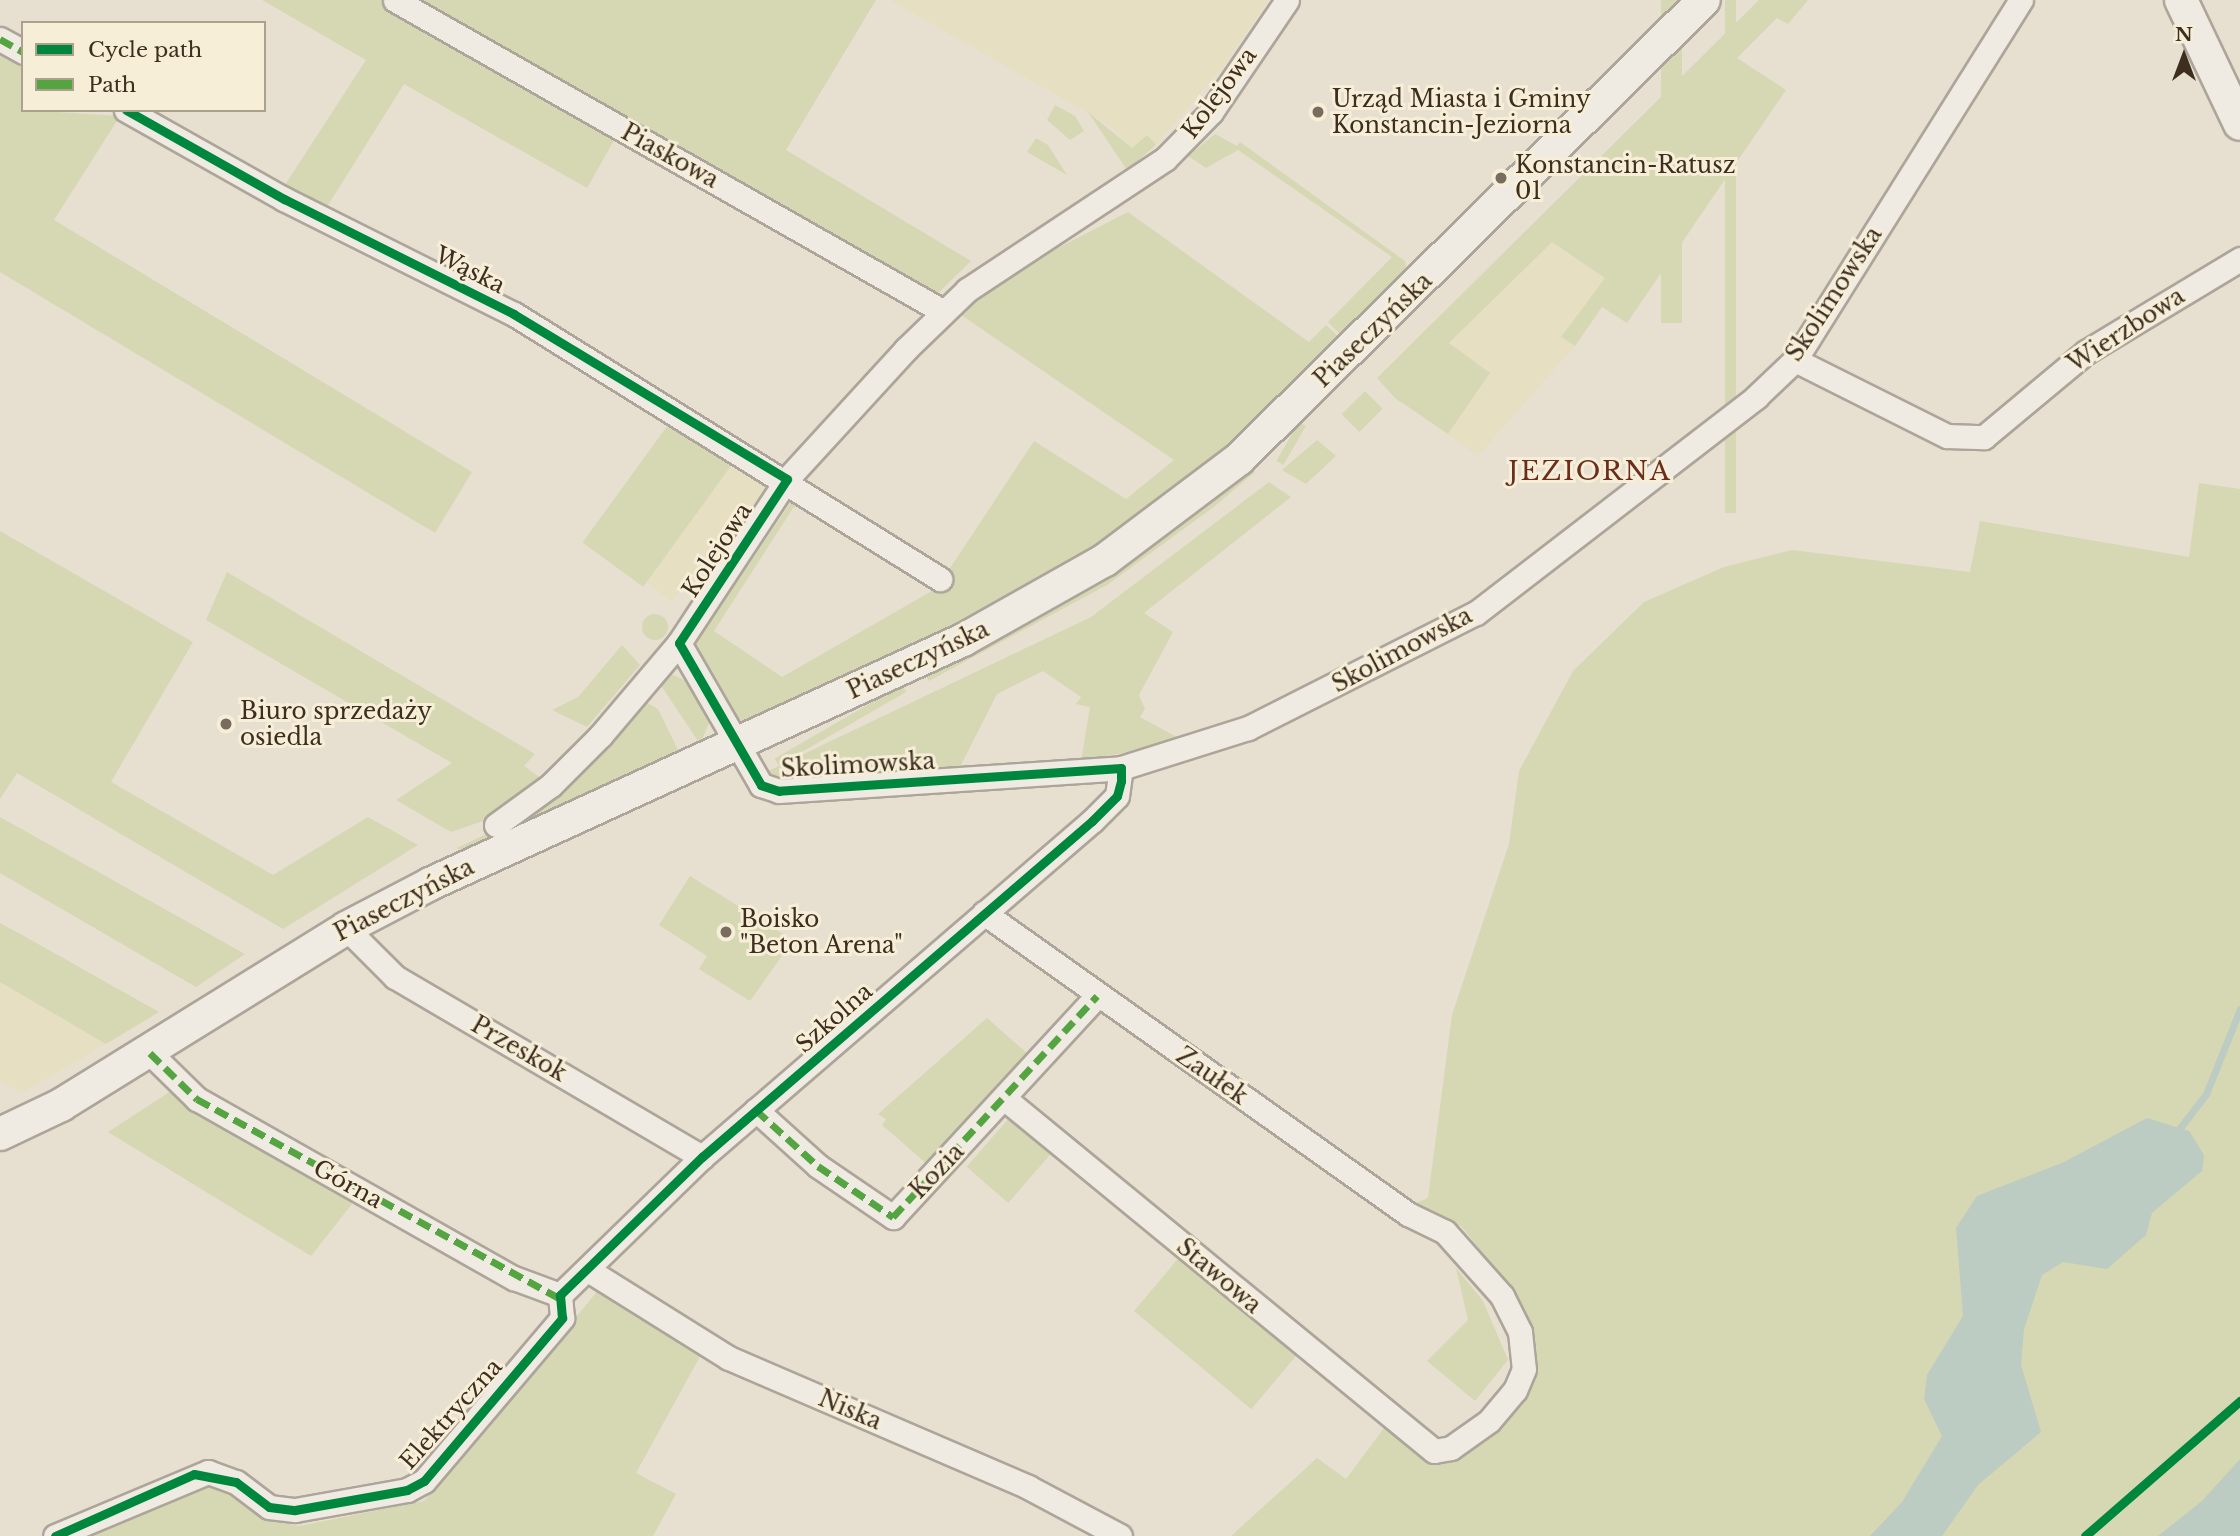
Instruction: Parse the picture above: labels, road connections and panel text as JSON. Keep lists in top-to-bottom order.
{
  "streets": {
    "main road": ["Piaseczyńska"],
    "street": [
      "Kolejowa",
      "Piaskowa",
      "Wąska",
      "Skolimowska",
      "Wierzbowa",
      "Szkolna",
      "Przeskok",
      "Zaułek",
      "Kozia",
      "Górna",
      "Stawowa",
      "Niska",
      "Elektryczna"
    ]
  },
  "crossings": [
    ["Kolejowa", "Piaskowa"],
    ["Kolejowa", "Wąska"],
    ["Kolejowa", "Skolimowska"],
    ["Skolimowska", "Piaseczyńska"],
    ["Skolimowska", "Wierzbowa"],
    ["Skolimowska", "Szkolna"],
    ["Piaseczyńska", "Przeskok"],
    ["Piaseczyńska", "Górna"],
    ["Szkolna", "Przeskok"],
    ["Szkolna", "Zaułek"],
    ["Szkolna", "Kozia"],
    ["Szkolna", "Górna"],
    ["Szkolna", "Niska"],
    ["Szkolna", "Elektryczna"],
    ["Zaułek", "Kozia"],
    ["Zaułek", "Stawowa"],
    ["Kozia", "Stawowa"],
    ["Górna", "Elektryczna"]
  ],
  "districts": ["JEZIORNA"],
  "places": [
    "Urząd Miasta i Gminy Konstancin-Jeziorna",
    "Konstancin-Ratusz 01",
    "Biuro sprzedaży osiedla",
    "Boisko \"Beton Arena\""
  ],
  "legend": ["Cycle path", "Path"],
  "north": "top"
}
